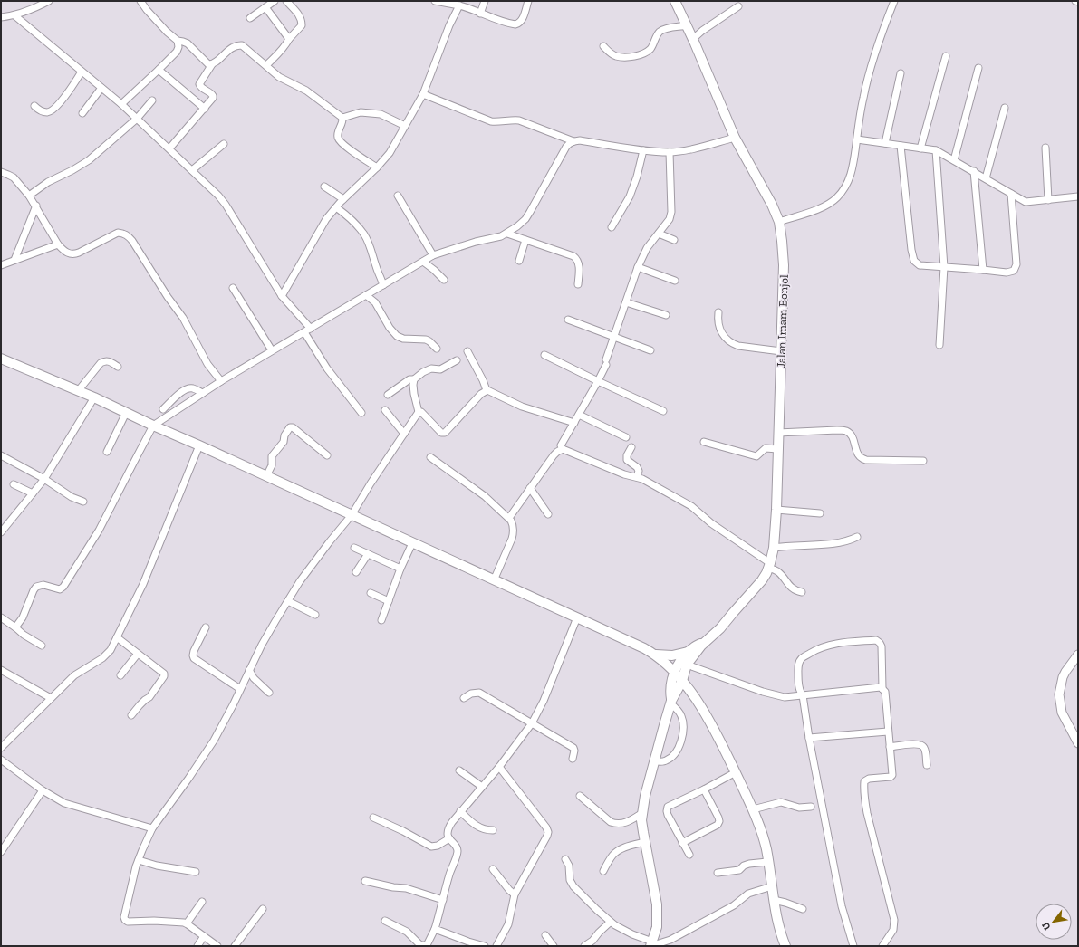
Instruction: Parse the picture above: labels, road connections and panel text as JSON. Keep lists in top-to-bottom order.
{
  "streets": {
    "main road": ["Jalan Imam Bonjol"]
  },
  "north": "bottom left"
}
